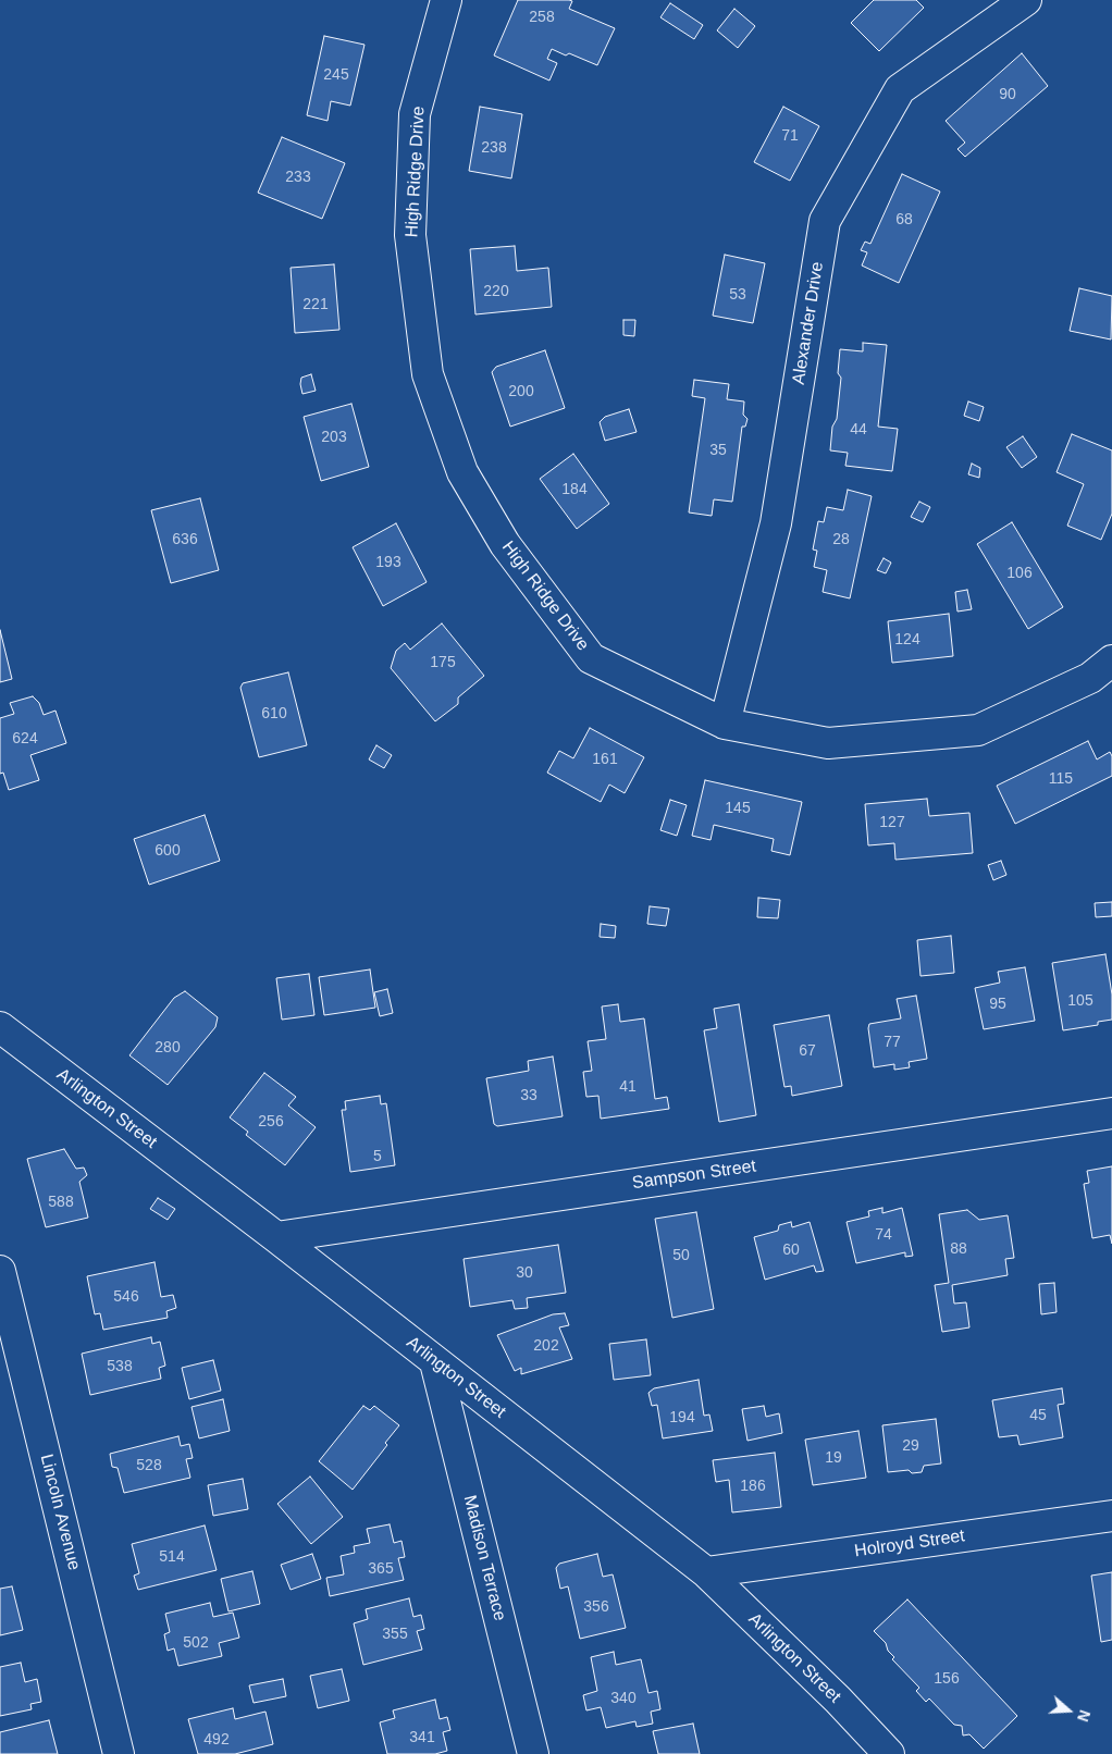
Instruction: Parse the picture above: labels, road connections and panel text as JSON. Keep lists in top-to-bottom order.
{
  "streets": {
    "street": [
      "High Ridge Drive",
      "Alexander Drive",
      "Arlington Street",
      "Sampson Street",
      "Lincoln Avenue",
      "Holroyd Street",
      "Madison Terrace"
    ]
  },
  "crossings": [
    ["High Ridge Drive", "Alexander Drive"],
    ["Arlington Street", "Sampson Street"],
    ["Arlington Street", "Holroyd Street"],
    ["Arlington Street", "Madison Terrace"]
  ],
  "house_numbers": [
    "258",
    "245",
    "90",
    "71",
    "238",
    "233",
    "68",
    "220",
    "53",
    "221",
    "200",
    "44",
    "203",
    "35",
    "184",
    "636",
    "28",
    "193",
    "106",
    "124",
    "175",
    "610",
    "624",
    "161",
    "115",
    "145",
    "127",
    "600",
    "105",
    "95",
    "77",
    "280",
    "67",
    "41",
    "33",
    "256",
    "5",
    "588",
    "74",
    "88",
    "60",
    "50",
    "30",
    "546",
    "202",
    "538",
    "45",
    "194",
    "29",
    "19",
    "528",
    "186",
    "514",
    "365",
    "356",
    "355",
    "502",
    "156",
    "340",
    "341",
    "492"
  ],
  "north": "right"
}
